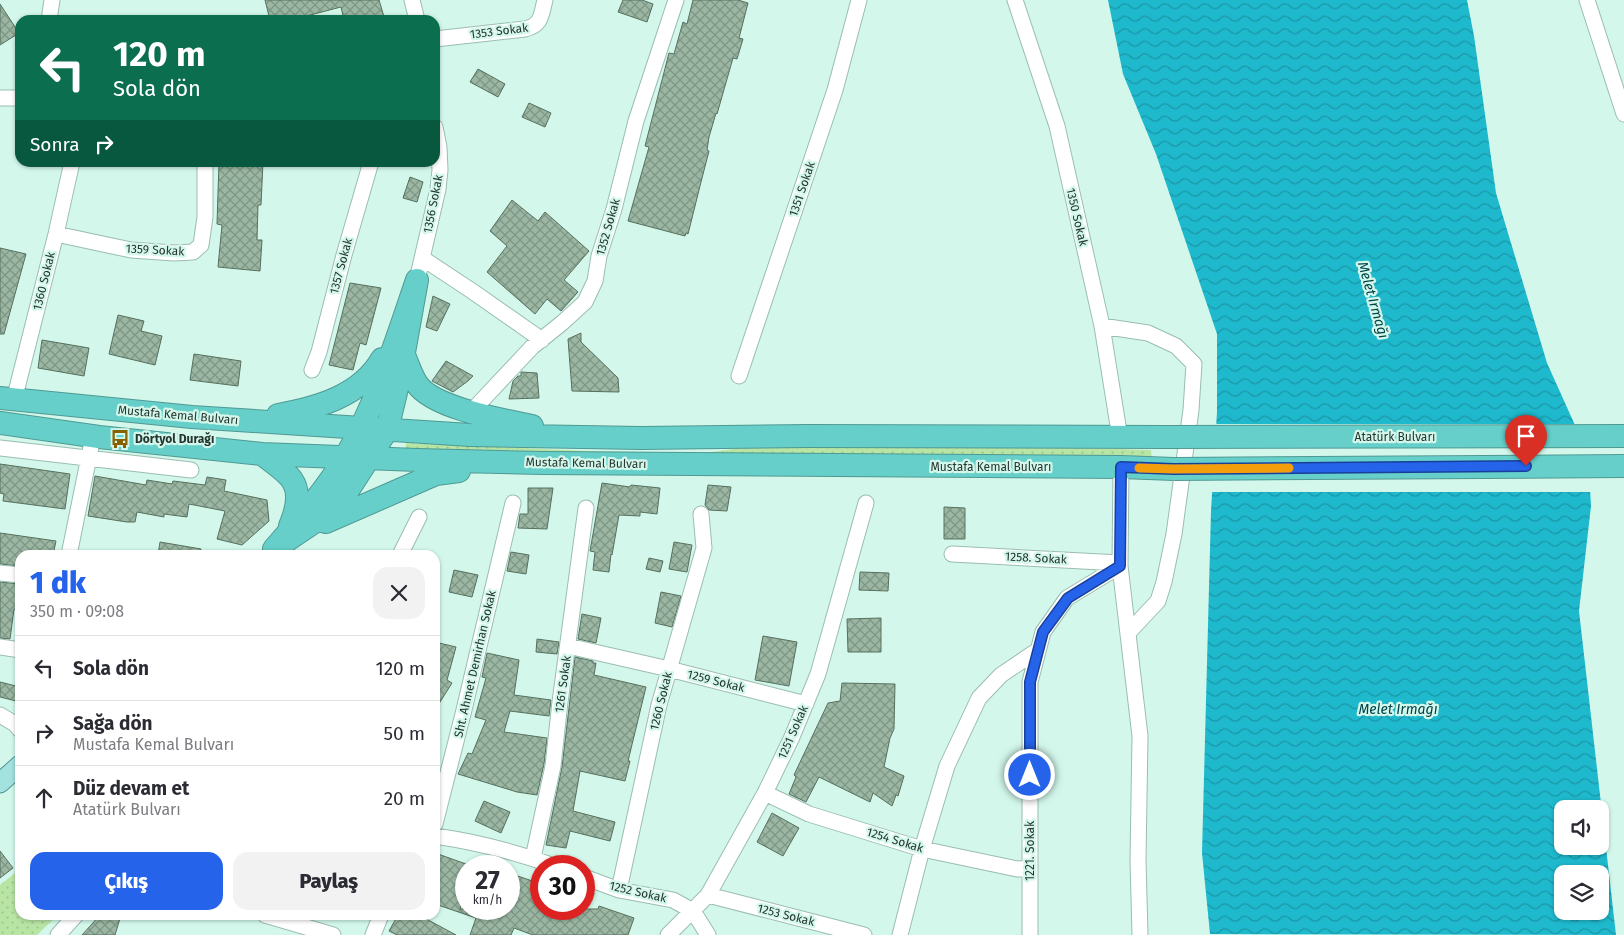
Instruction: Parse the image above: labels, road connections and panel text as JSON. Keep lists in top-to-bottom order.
{
  "streets": {
    "highway": ["Mustafa Kemal Bulvarı", "Atatürk Bulvarı"],
    "street": [
      "1353 Sokak",
      "1351 Sokak",
      "1356 Sokak",
      "1350 Sokak",
      "1352 Sokak",
      "1359 Sokak",
      "1357 Sokak",
      "1360 Sokak",
      "1258. Sokak",
      "Sht. Ahmet Demirhan Sokak",
      "1259 Sokak",
      "1261 Sokak",
      "1260 Sokak",
      "1251 Sokak",
      "1254 Sokak",
      "1221. Sokak",
      "1252 Sokak",
      "1253 Sokak"
    ]
  },
  "crossings": [
    ["1350 Sokak", "Mustafa Kemal Bulvarı"],
    ["1359 Sokak", "1360 Sokak"],
    ["1360 Sokak", "Mustafa Kemal Bulvarı"],
    ["Mustafa Kemal Bulvarı", "Atatürk Bulvarı"],
    ["1258. Sokak", "1221. Sokak"],
    ["1259 Sokak", "1261 Sokak"],
    ["1259 Sokak", "1260 Sokak"],
    ["1259 Sokak", "1251 Sokak"],
    ["1260 Sokak", "1252 Sokak"],
    ["1251 Sokak", "1254 Sokak"],
    ["1251 Sokak", "1252 Sokak"],
    ["1251 Sokak", "1253 Sokak"],
    ["1254 Sokak", "1221. Sokak"]
  ],
  "water": ["Melet Irmağı"],
  "places": {
    "bus stop": ["Dörtyol Durağı"]
  },
  "page": {
    "turn": ["120 m", "Sola dön"],
    "then": "Sonra",
    "heading": ["1 dk", "350 m · 09:08"],
    "list": [
      {
        "name": "Sola dön",
        "value": "120 m"
      },
      {
        "name": "Sağa dön",
        "note": "Mustafa Kemal Bulvarı",
        "value": "50 m"
      },
      {
        "name": "Düz devam et",
        "note": "Atatürk Bulvarı",
        "value": "20 m"
      }
    ],
    "buttons": ["Çıkış", "Paylaş"],
    "speed": "27 km/h",
    "limit": "30"
  }
}
